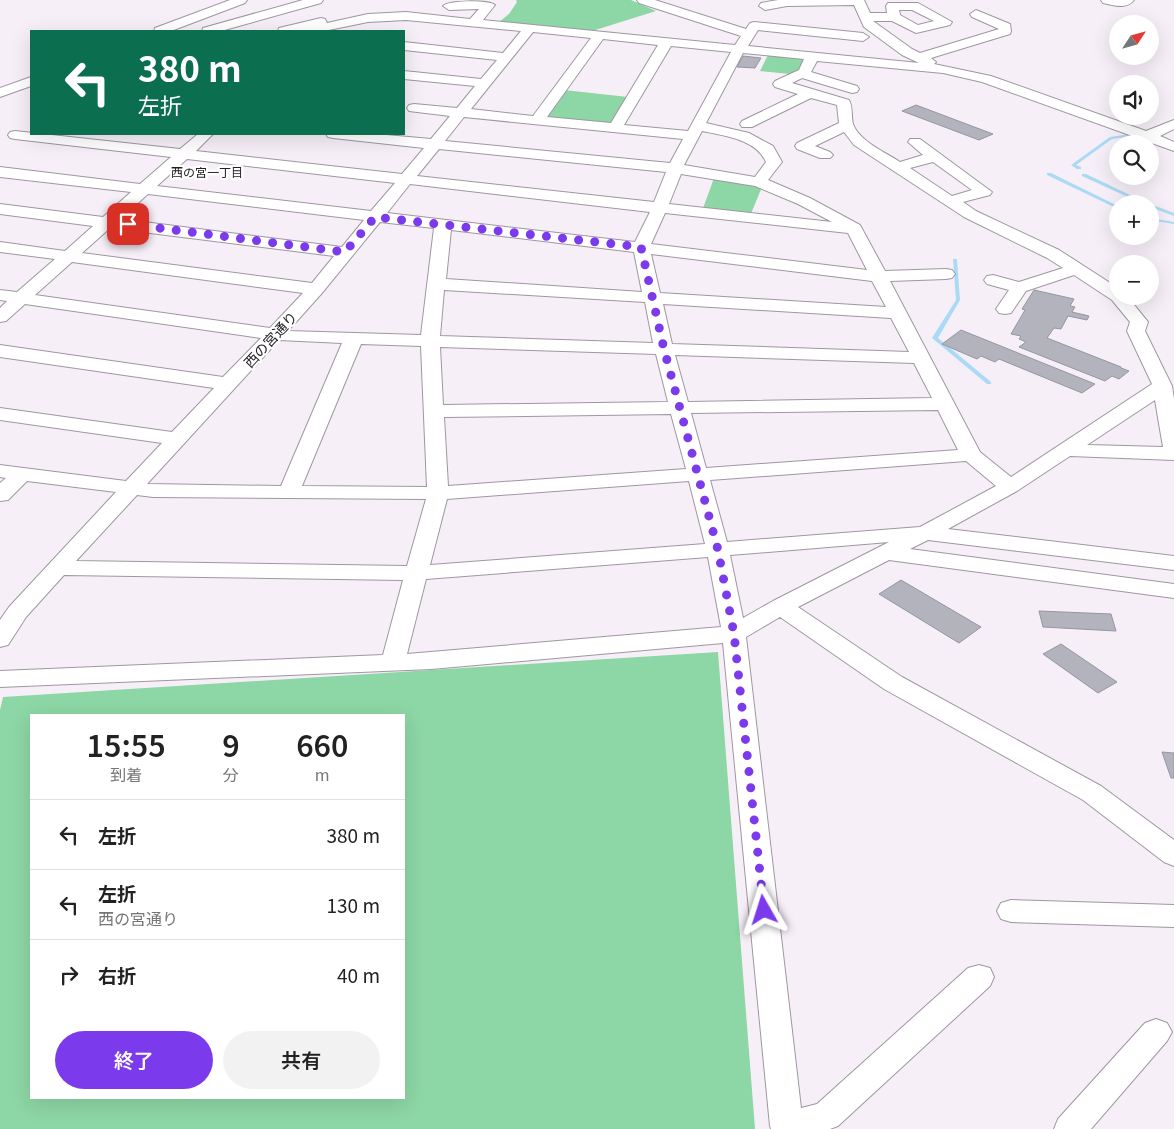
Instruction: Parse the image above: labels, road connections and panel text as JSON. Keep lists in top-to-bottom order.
{
  "streets": {
    "street": ["西の宮通り"]
  },
  "districts": ["西の宮一丁目"],
  "north": "top right",
  "page": {
    "map_buttons": ["+", "−"],
    "turn": ["380 m", "左折"],
    "eta": [
      "15:55",
      "到着",
      "9",
      "分",
      "660",
      "m"
    ],
    "list": [
      {
        "name": "左折",
        "value": "380 m"
      },
      {
        "name": "左折",
        "note": "西の宮通り",
        "value": "130 m"
      },
      {
        "name": "右折",
        "value": "40 m"
      }
    ],
    "buttons": ["終了", "共有"]
  }
}
